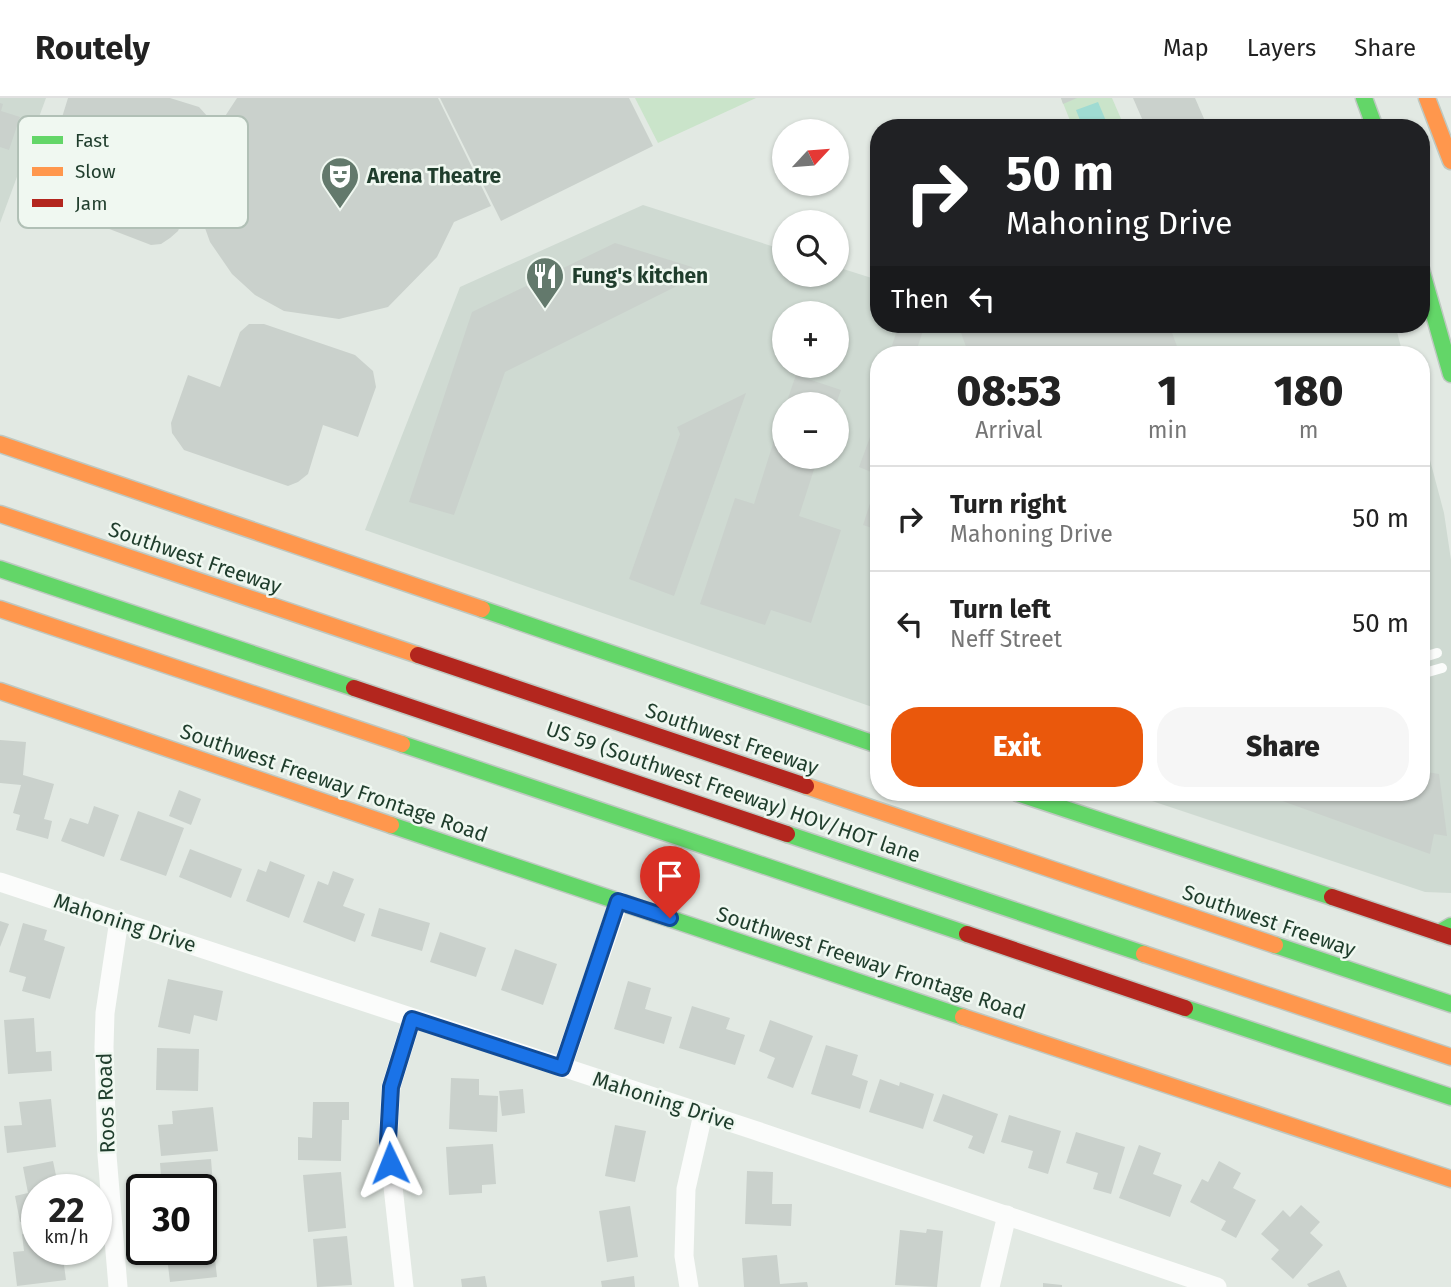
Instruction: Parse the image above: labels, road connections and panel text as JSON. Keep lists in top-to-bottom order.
{
  "streets": {
    "main road": ["Southwest Freeway", "Southwest Freeway Frontage Road", "US 59 (Southwest Freeway) HOV/HOT lane"],
    "street": ["Mahoning Drive", "Roos Road"]
  },
  "crossings": [
    ["Mahoning Drive", "Roos Road"]
  ],
  "places": {
    "theatre": ["Arena Theatre"],
    "restaurant": ["Fung's kitchen"]
  },
  "legend": ["Fast", "Slow", "Jam"],
  "north": "top right",
  "page": {
    "header": "Routely",
    "nav": ["Map", "Layers", "Share"],
    "map_buttons": ["+", "−"],
    "turn": ["50 m", "Mahoning Drive"],
    "then": "Then",
    "eta": [
      "08:53",
      "Arrival",
      "1",
      "min",
      "180",
      "m"
    ],
    "list": [
      {
        "name": "Turn right",
        "note": "Mahoning Drive",
        "value": "50 m"
      },
      {
        "name": "Turn left",
        "note": "Neff Street",
        "value": "50 m"
      }
    ],
    "buttons": ["Exit", "Share"],
    "speed": "22 km/h",
    "limit": "30"
  }
}
